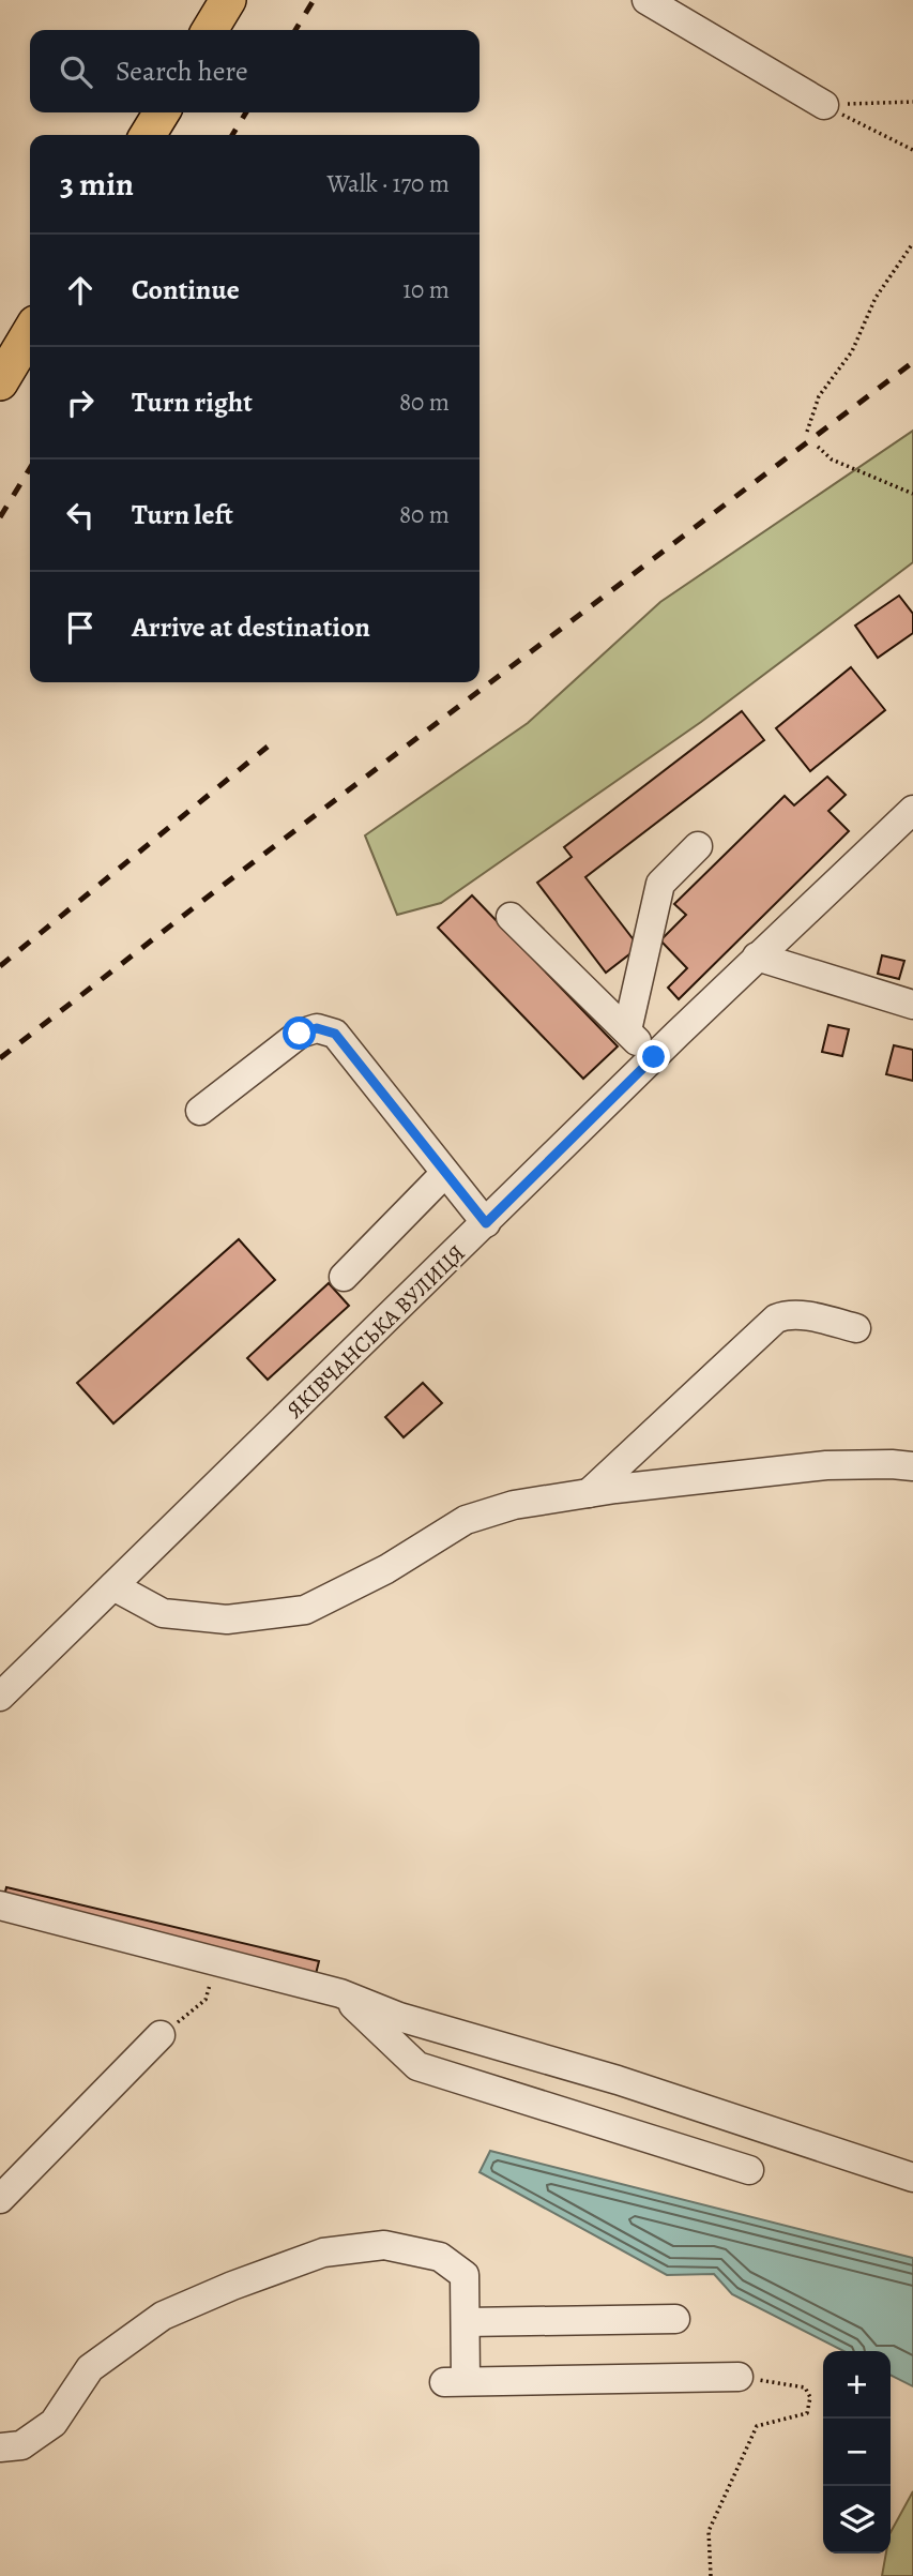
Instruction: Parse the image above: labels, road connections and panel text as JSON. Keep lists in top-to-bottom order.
{
  "streets": {
    "street": ["ЯКІВЧАНСЬКА ВУЛИЦЯ"]
  },
  "page": {
    "search": "Search here",
    "heading": ["3 min", "Walk · 170 m"],
    "list": [
      ["Continue", "10 m"],
      ["Turn right", "80 m"],
      ["Turn left", "80 m"],
      "Arrive at destination"
    ],
    "map_buttons": ["+", "−"]
  }
}
